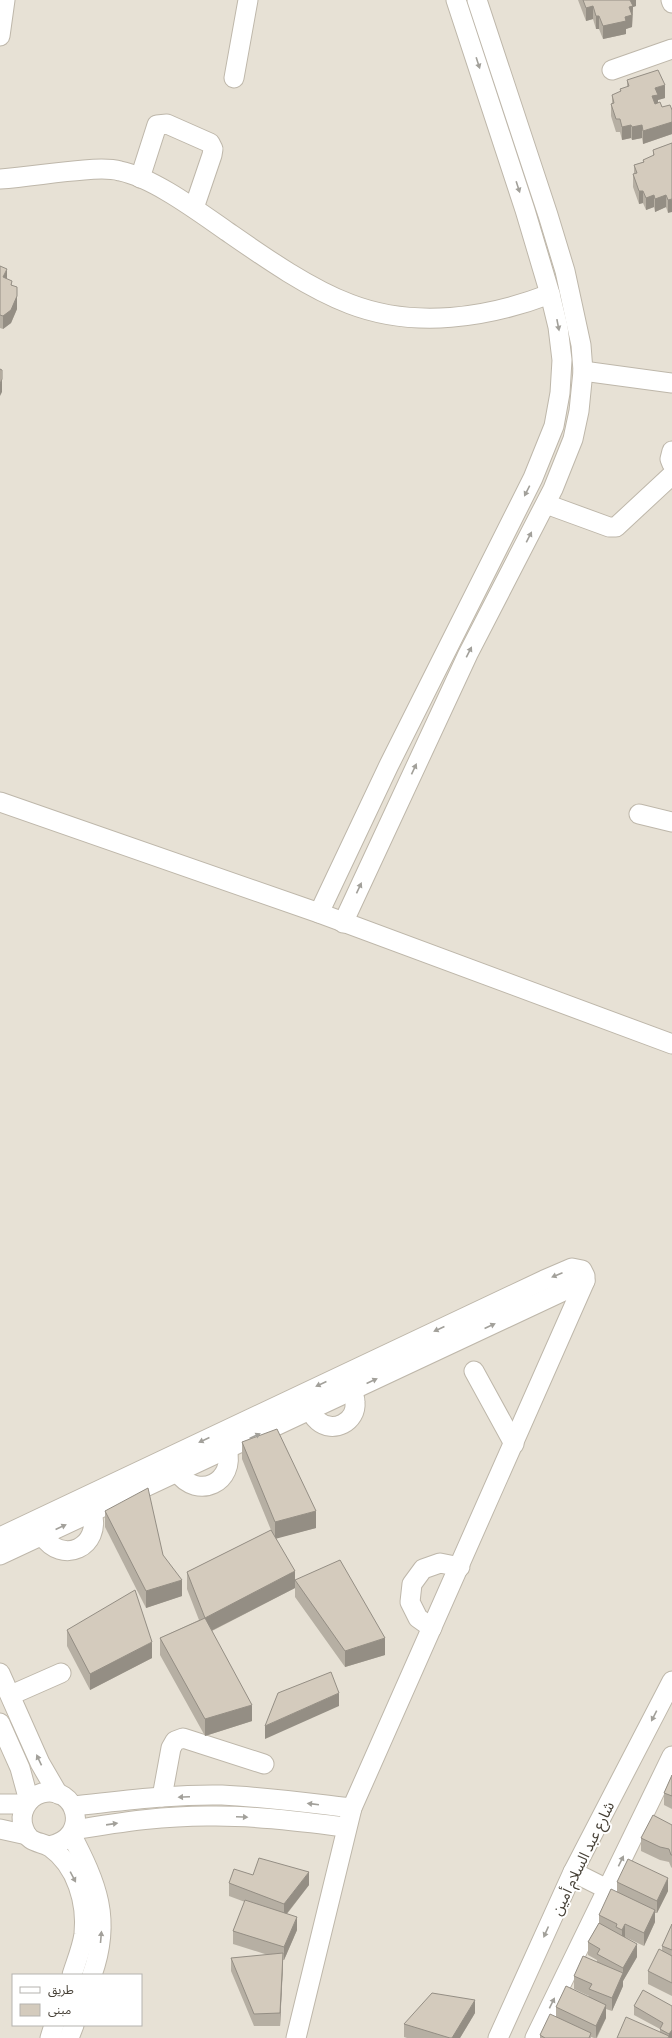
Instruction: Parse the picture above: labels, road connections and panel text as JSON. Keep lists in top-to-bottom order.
{
  "streets": {
    "street": ["شارع عبد السلام أمين"]
  },
  "legend": ["طريق", "مبنى"]
}
